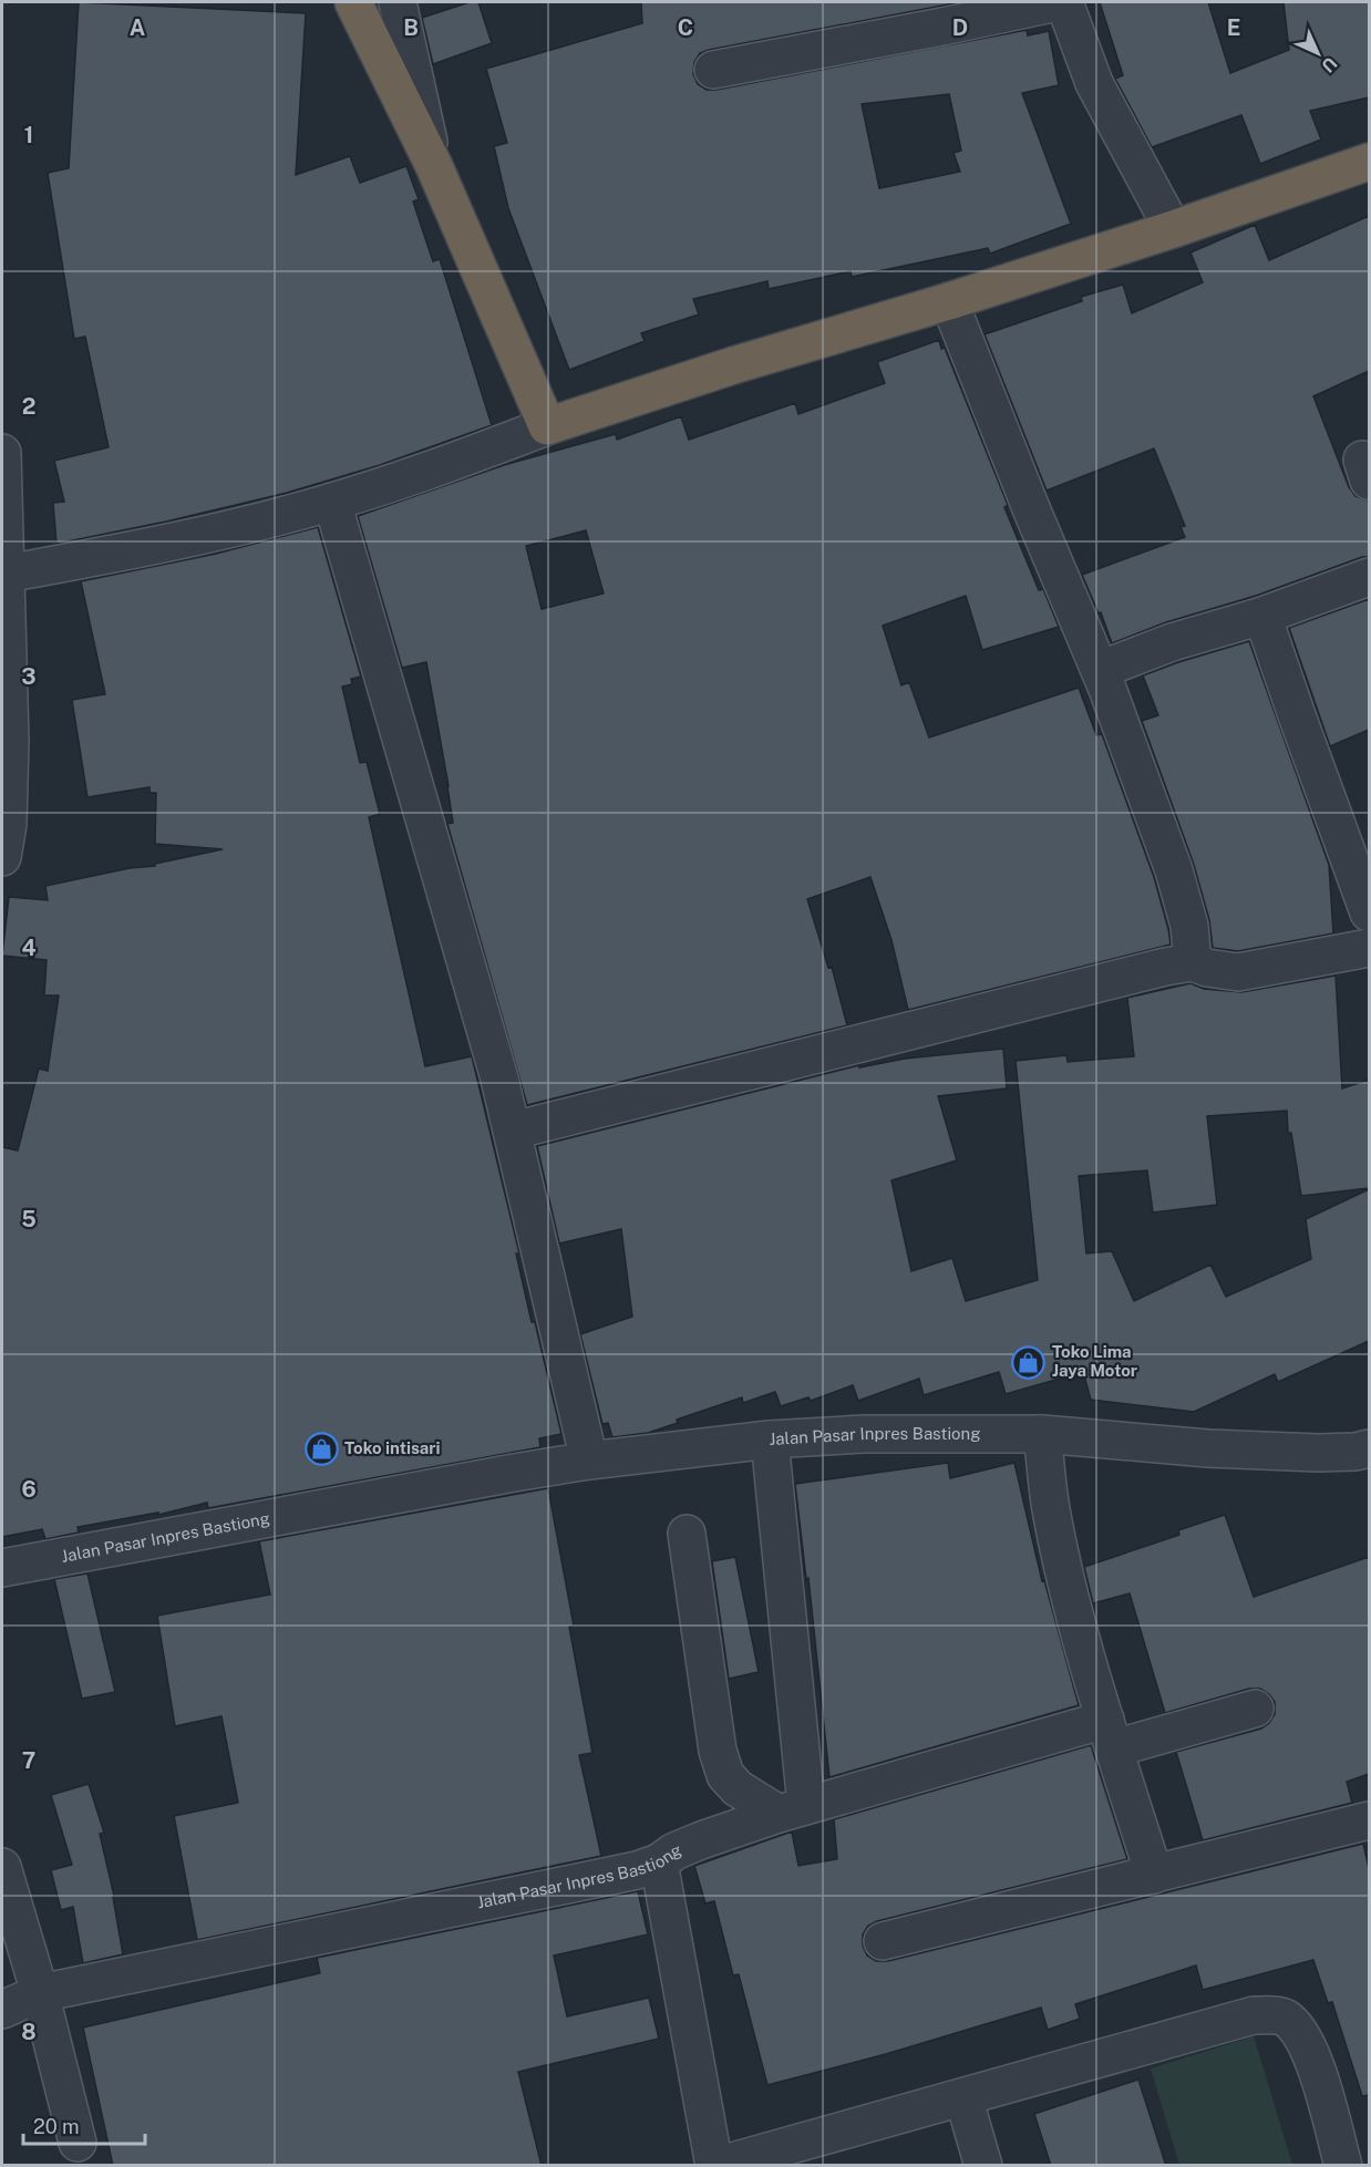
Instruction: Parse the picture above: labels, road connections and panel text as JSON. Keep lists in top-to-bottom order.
{
  "streets": {
    "street": ["Jalan Pasar Inpres Bastiong"]
  },
  "places": {
    "shop": ["Toko Lima Jaya Motor", "Toko intisari"]
  },
  "scale_bar": "20 m",
  "north": "bottom right",
  "grid": {
    "columns": [
      "A",
      "B",
      "C",
      "D",
      "E"
    ],
    "rows": [
      "1",
      "2",
      "3",
      "4",
      "5",
      "6",
      "7",
      "8"
    ]
  }
}
